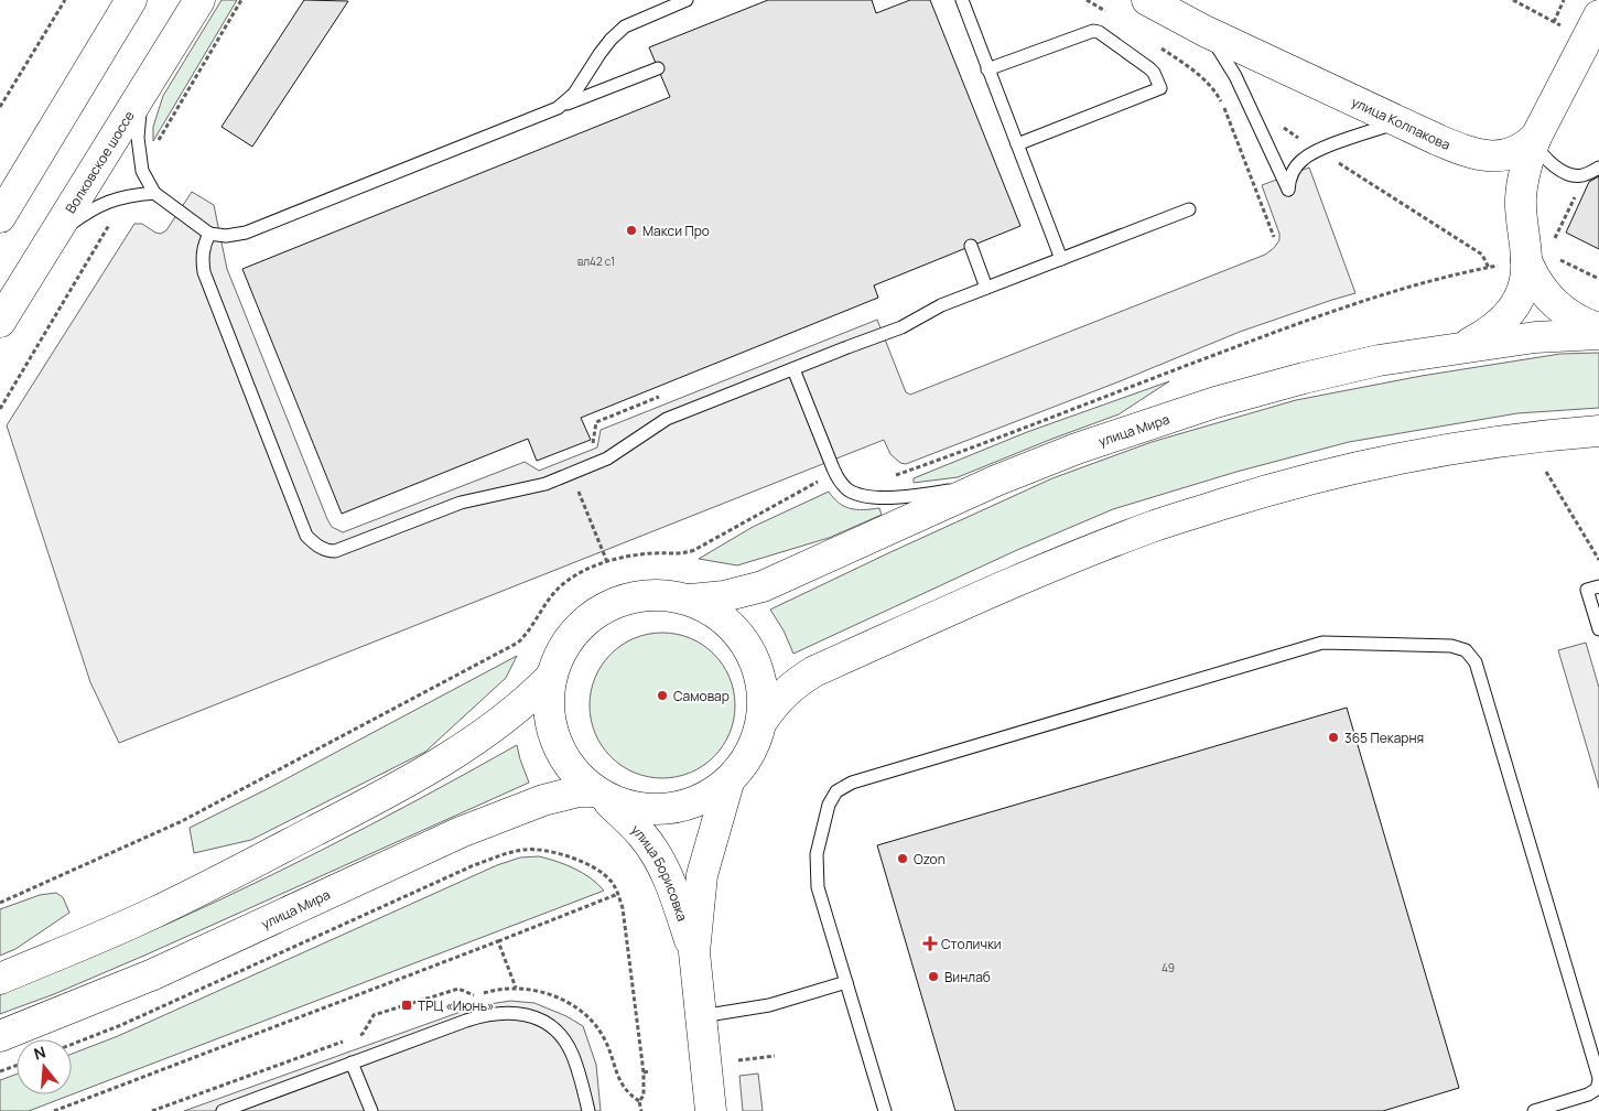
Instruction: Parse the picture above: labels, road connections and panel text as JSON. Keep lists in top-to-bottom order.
{
  "streets": {
    "main road": [
      "улица Колпакова",
      "Волковское шоссе",
      "улица Мира",
      "улица Борисовка"
    ]
  },
  "crossings": [
    ["улица Мира", "улица Борисовка"]
  ],
  "places": {
    "other": [
      "Макси Про",
      "Самовар",
      "365 Пекарня",
      "Ozon",
      "Винлаб"
    ],
    "health": ["Столички"],
    "transit": ["ТРЦ «Июнь»"]
  },
  "house_numbers": ["вл42 с1", "49"],
  "north": "top"
}
